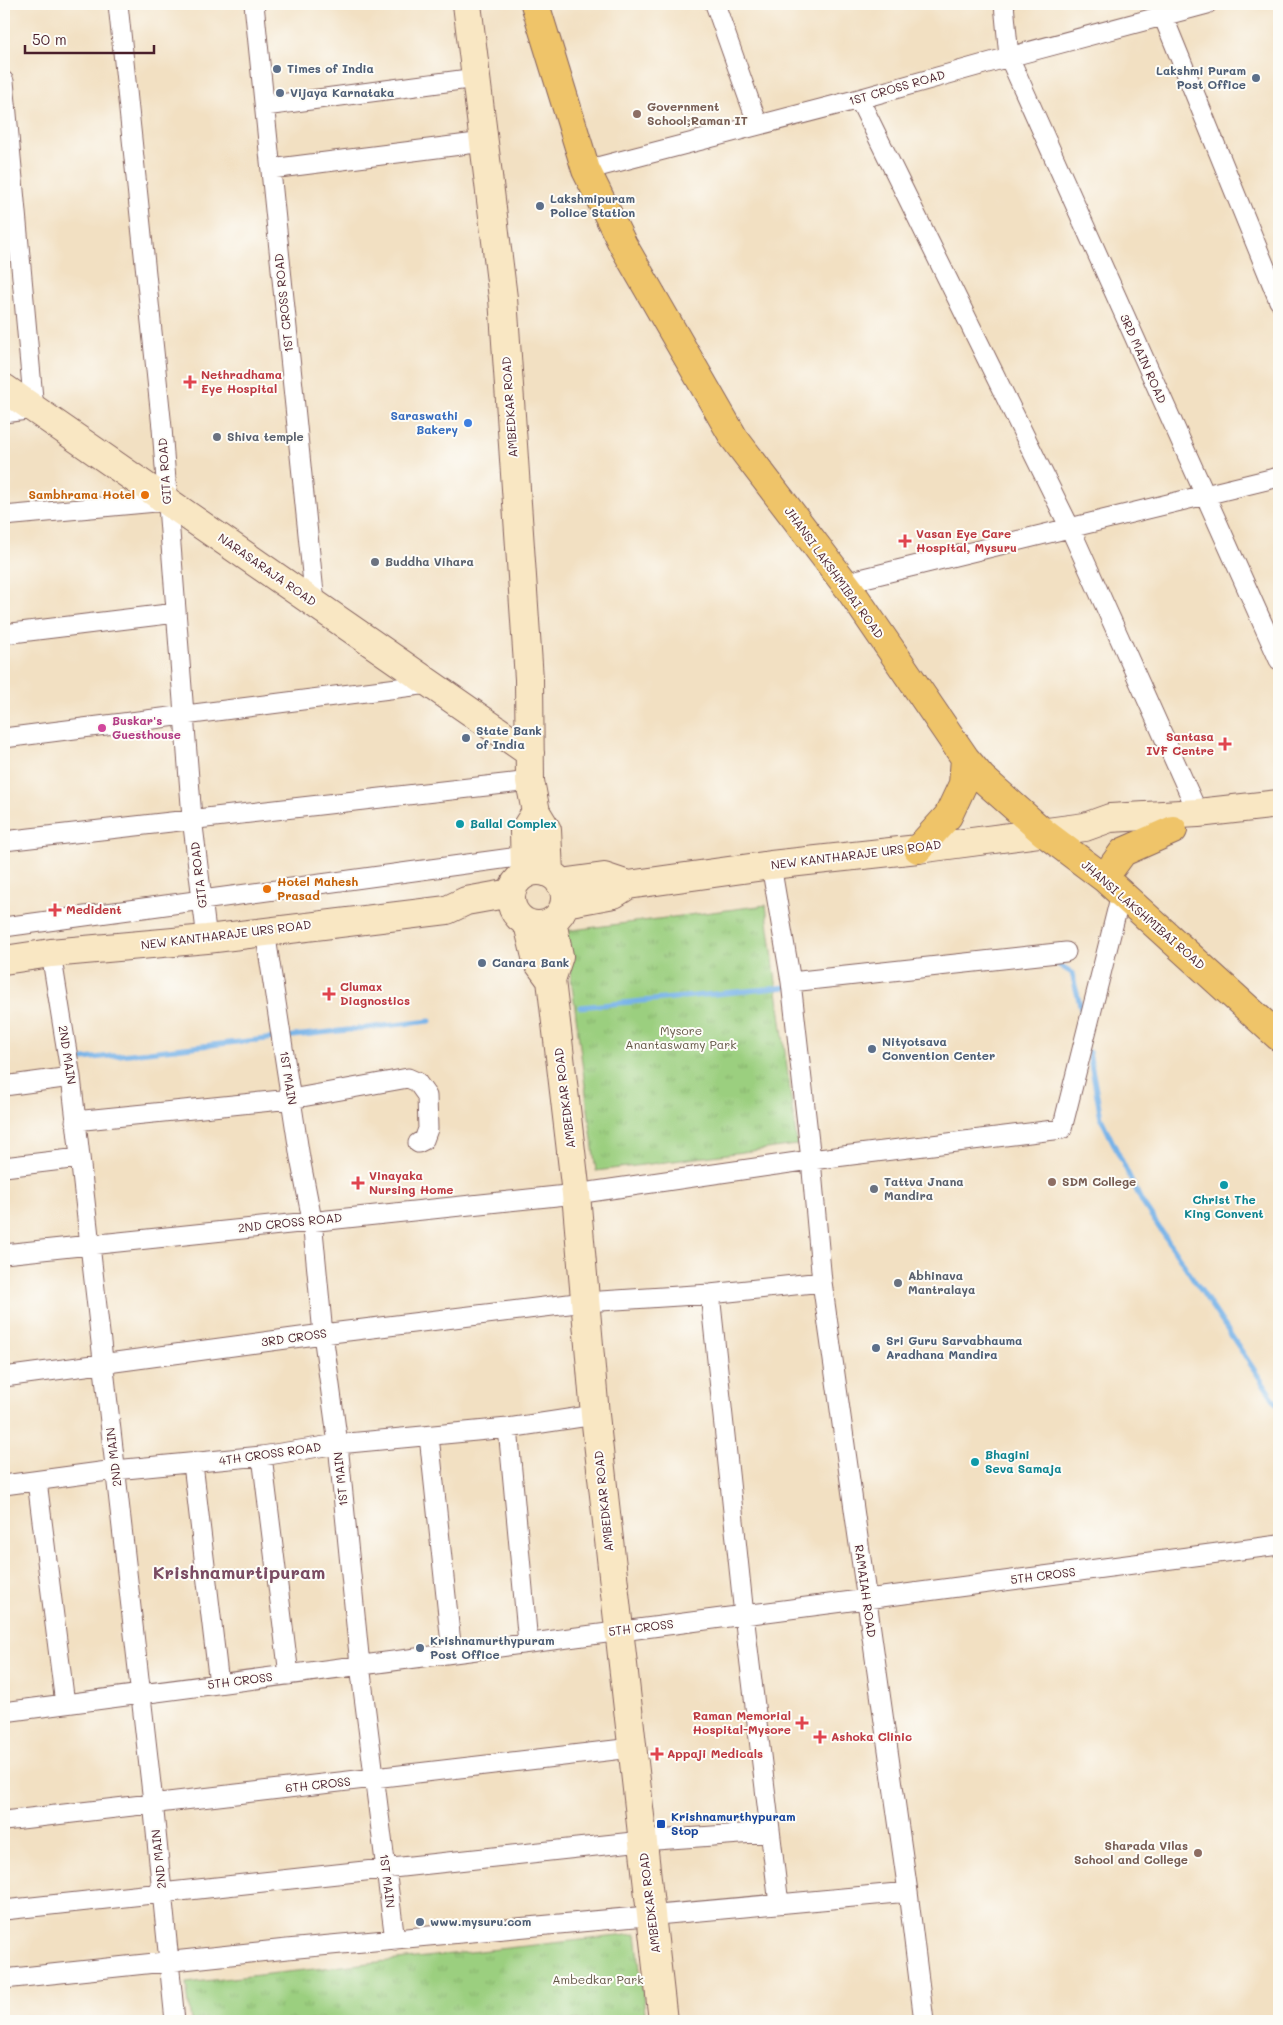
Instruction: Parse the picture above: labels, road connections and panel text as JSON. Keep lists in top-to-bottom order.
{
  "streets": {
    "main road": ["JHANSI LAKSHMIBAI ROAD"],
    "street": [
      "1ST CROSS ROAD",
      "3RD MAIN ROAD",
      "AMBEDKAR ROAD",
      "GITA ROAD",
      "NARASARAJA ROAD",
      "NEW KANTHARAJE URS ROAD",
      "2ND MAIN",
      "1ST MAIN",
      "2ND CROSS ROAD",
      "3RD CROSS",
      "4TH CROSS ROAD",
      "5TH CROSS",
      "RAMAIAH ROAD",
      "6TH CROSS"
    ]
  },
  "crossings": [
    ["1ST CROSS ROAD", "3RD MAIN ROAD"],
    ["1ST CROSS ROAD", "NARASARAJA ROAD"],
    ["1ST CROSS ROAD", "JHANSI LAKSHMIBAI ROAD"],
    ["AMBEDKAR ROAD", "NARASARAJA ROAD"],
    ["AMBEDKAR ROAD", "NEW KANTHARAJE URS ROAD"],
    ["AMBEDKAR ROAD", "2ND CROSS ROAD"],
    ["AMBEDKAR ROAD", "3RD CROSS"],
    ["AMBEDKAR ROAD", "4TH CROSS ROAD"],
    ["AMBEDKAR ROAD", "5TH CROSS"],
    ["AMBEDKAR ROAD", "6TH CROSS"],
    ["GITA ROAD", "NARASARAJA ROAD"],
    ["GITA ROAD", "NEW KANTHARAJE URS ROAD"],
    ["JHANSI LAKSHMIBAI ROAD", "NEW KANTHARAJE URS ROAD"],
    ["JHANSI LAKSHMIBAI ROAD", "2ND CROSS ROAD"],
    ["NEW KANTHARAJE URS ROAD", "2ND MAIN"],
    ["NEW KANTHARAJE URS ROAD", "1ST MAIN"],
    ["NEW KANTHARAJE URS ROAD", "RAMAIAH ROAD"],
    ["2ND MAIN", "2ND CROSS ROAD"],
    ["2ND MAIN", "3RD CROSS"],
    ["2ND MAIN", "4TH CROSS ROAD"],
    ["2ND MAIN", "5TH CROSS"],
    ["2ND MAIN", "6TH CROSS"],
    ["1ST MAIN", "2ND CROSS ROAD"],
    ["1ST MAIN", "3RD CROSS"],
    ["1ST MAIN", "4TH CROSS ROAD"],
    ["1ST MAIN", "5TH CROSS"],
    ["1ST MAIN", "6TH CROSS"],
    ["2ND CROSS ROAD", "RAMAIAH ROAD"],
    ["3RD CROSS", "RAMAIAH ROAD"],
    ["5TH CROSS", "RAMAIAH ROAD"]
  ],
  "districts": ["Krishnamurtipuram"],
  "parks": ["Mysore Anantaswamy Park", "Ambedkar Park"],
  "places": {
    "other": [
      "Times of India",
      "Lakshmi Puram Post Office",
      "Vijaya Karnataka",
      "Government School;Raman IT",
      "Lakshmipuram Police Station",
      "Saraswathi Bakery",
      "Shiva temple",
      "Sambhrama Hotel",
      "Buddha Vihara",
      "Buskar's Guesthouse",
      "State Bank of India",
      "Ballal Complex",
      "Hotel Mahesh Prasad",
      "Canara Bank",
      "Nityotsava Convention Center",
      "SDM College",
      "Christ The King Convent",
      "Tattva Jnana Mandira",
      "Abhinava Mantralaya",
      "Sri Guru Sarvabhauma Aradhana Mandira",
      "Bhagini Seva Samaja",
      "Krishnamurthypuram Post Office",
      "Sharada Vilas School and College",
      "www.mysuru.com"
    ],
    "health": [
      "Nethradhama Eye Hospital",
      "Vasan Eye Care Hospital, Mysuru",
      "Santasa IVF Centre",
      "Medident",
      "Clumax Diagnostics",
      "Vinayaka Nursing Home",
      "Raman Memorial Hospital-Mysore",
      "Ashoka Clinic",
      "Appaji Medicals"
    ],
    "transit": ["Krishnamurthypuram Stop"]
  },
  "scale_bar": "50 m"
}
